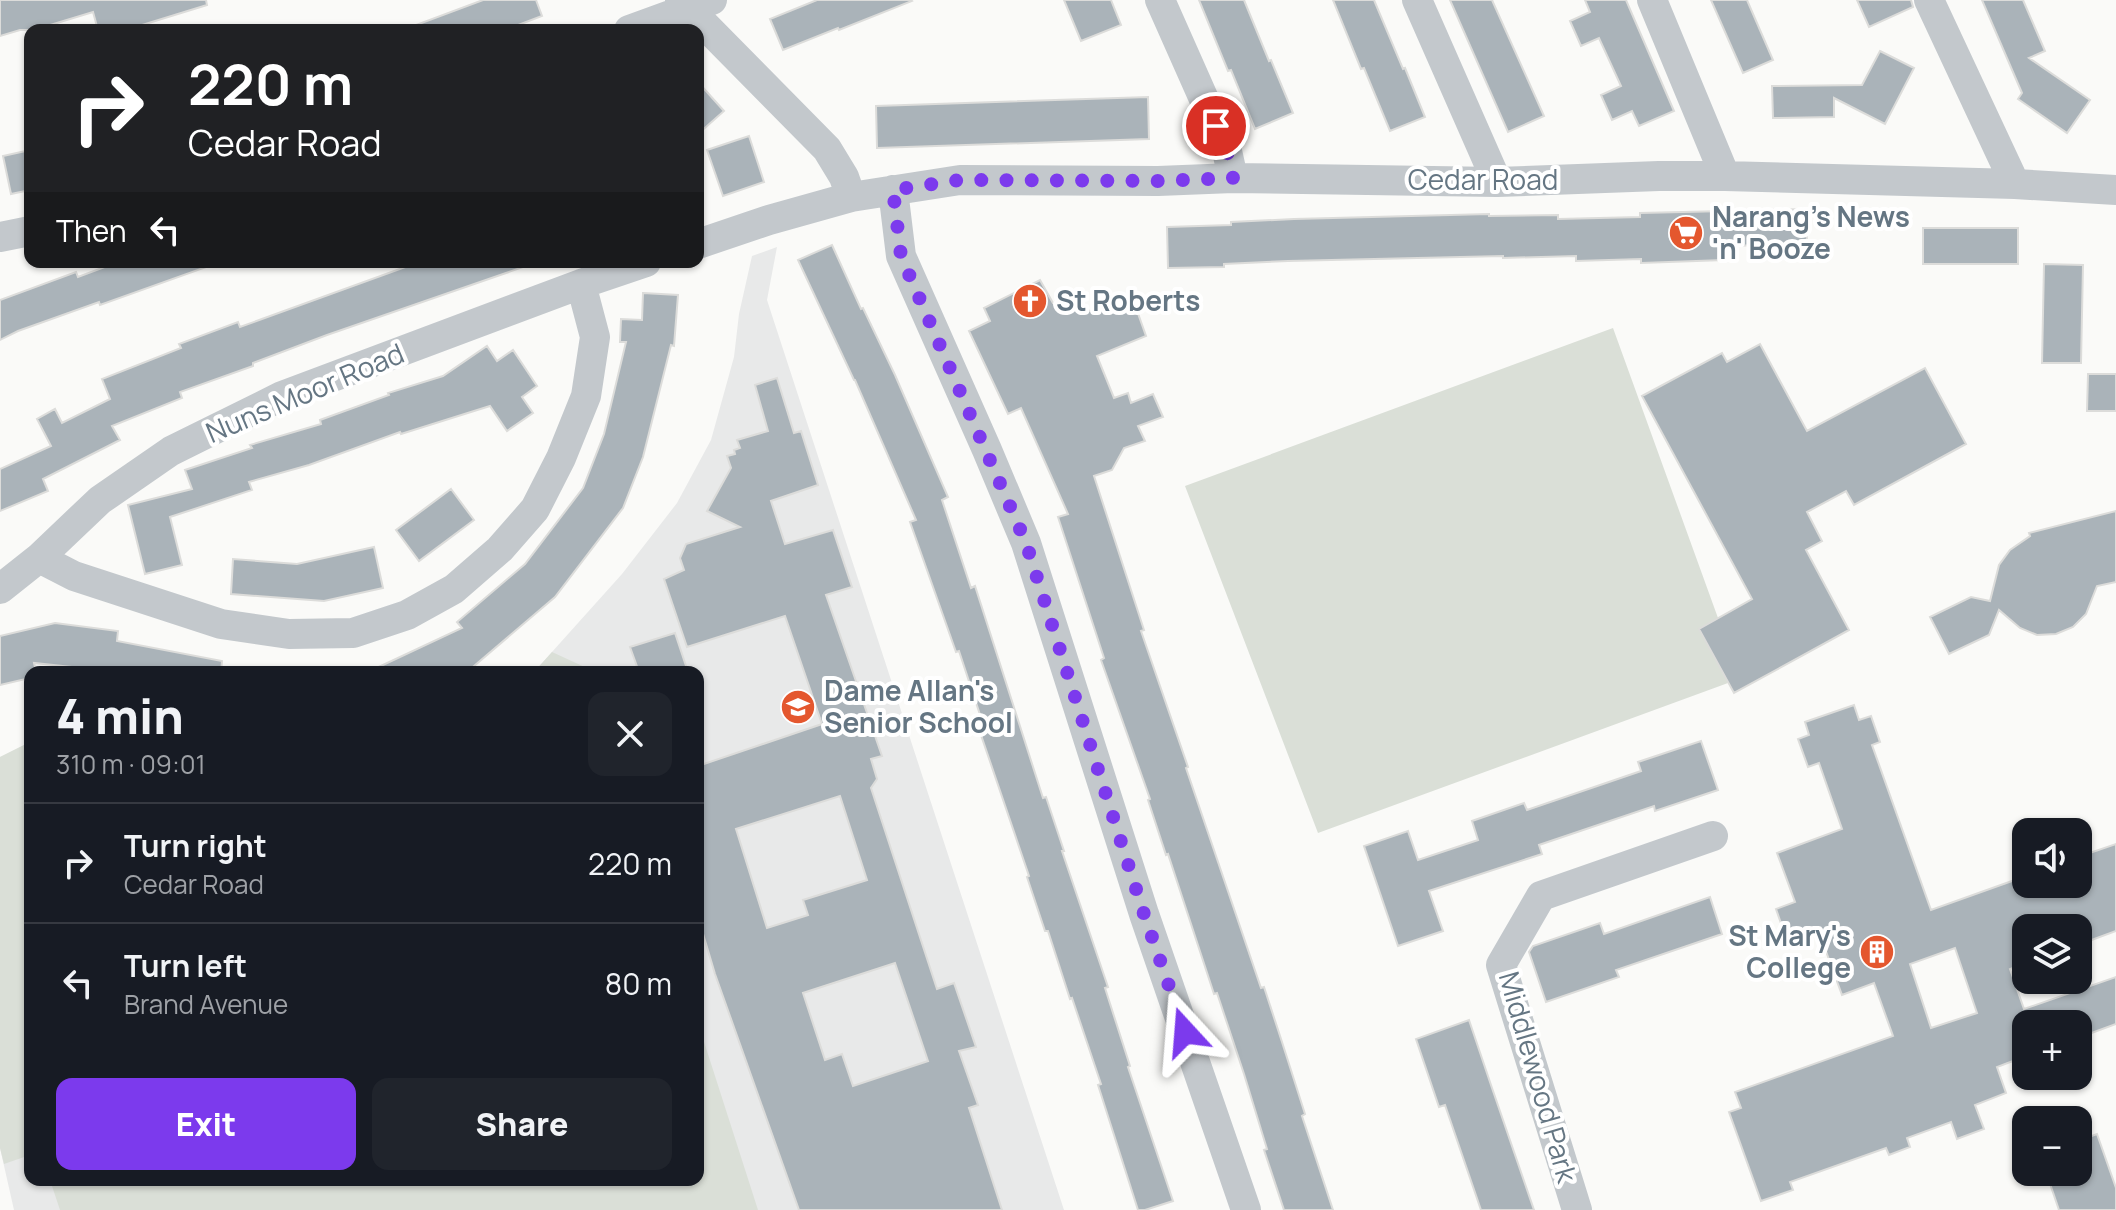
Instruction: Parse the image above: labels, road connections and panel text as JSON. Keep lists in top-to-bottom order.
{
  "streets": {
    "street": ["Cedar Road", "Nuns Moor Road", "Middlewood Park"]
  },
  "places": {
    "supermarket": ["Narang's News 'n' Booze"],
    "church": ["St Roberts"],
    "school or university": ["Dame Allan's Senior School"],
    "building": ["St Mary's College"]
  },
  "page": {
    "turn": ["220 m", "Cedar Road"],
    "then": "Then",
    "heading": ["4 min", "310 m · 09:01"],
    "list": [
      {
        "name": "Turn right",
        "note": "Cedar Road",
        "value": "220 m"
      },
      {
        "name": "Turn left",
        "note": "Brand Avenue",
        "value": "80 m"
      }
    ],
    "map_buttons": ["+", "−"],
    "buttons": ["Exit", "Share"]
  }
}
